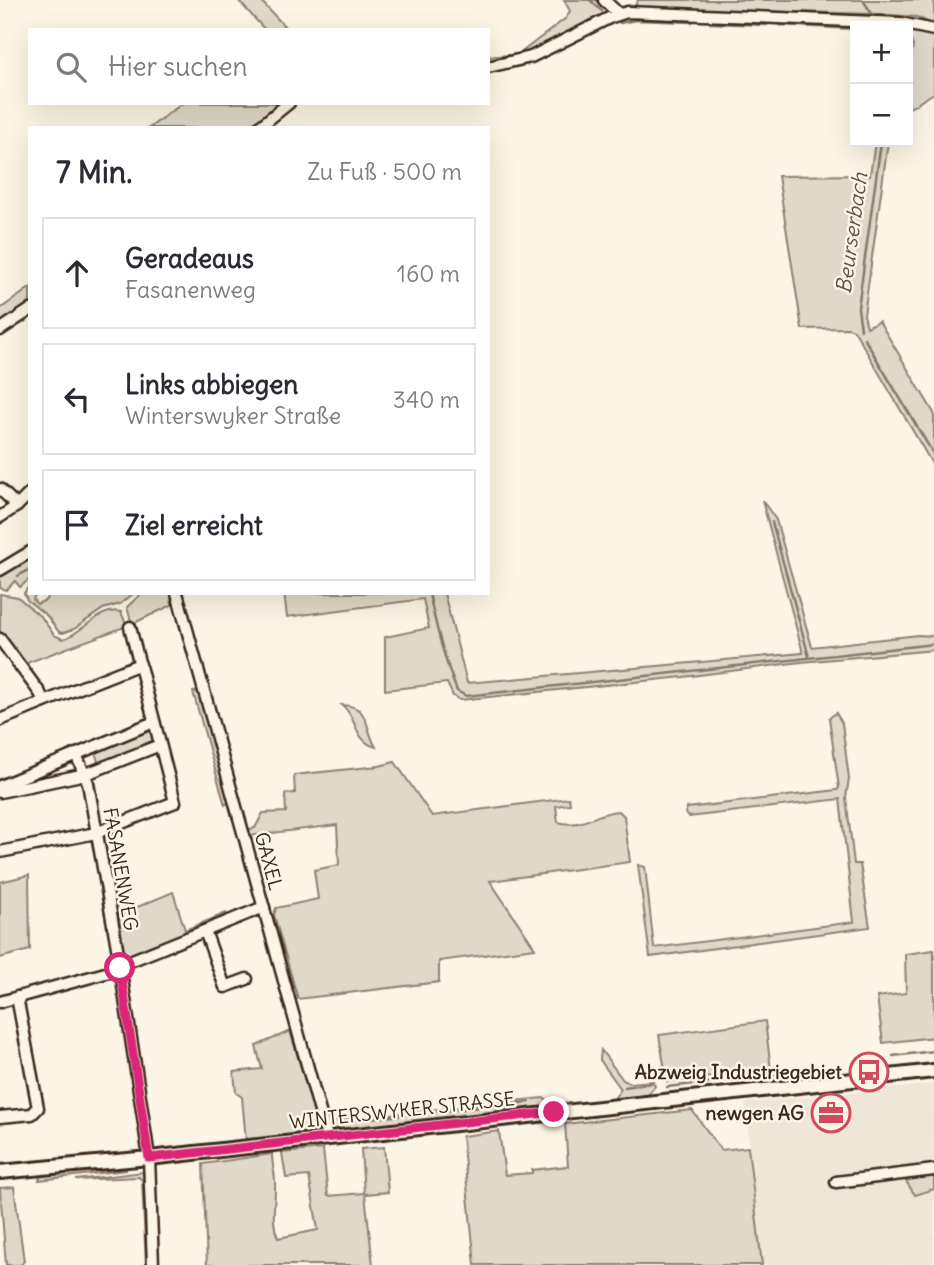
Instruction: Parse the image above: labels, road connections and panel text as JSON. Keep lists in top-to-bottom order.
{
  "streets": {
    "street": ["GAXEL", "FASANENWEG", "WINTERSWYKER STRASSE"]
  },
  "crossings": [
    ["GAXEL", "WINTERSWYKER STRASSE"],
    ["FASANENWEG", "WINTERSWYKER STRASSE"]
  ],
  "water": ["Beurserbach"],
  "places": {
    "bus stop": ["Abzweig Industriegebiet"],
    "office": ["newgen AG"]
  },
  "page": {
    "map_buttons": ["+", "−"],
    "search": "Hier suchen",
    "heading": ["7 Min.", "Zu Fuß · 500 m"],
    "list": [
      ["Geradeaus", "Fasanenweg", "160 m"],
      ["Links abbiegen", "Winterswyker Straße", "340 m"],
      "Ziel erreicht"
    ]
  }
}
